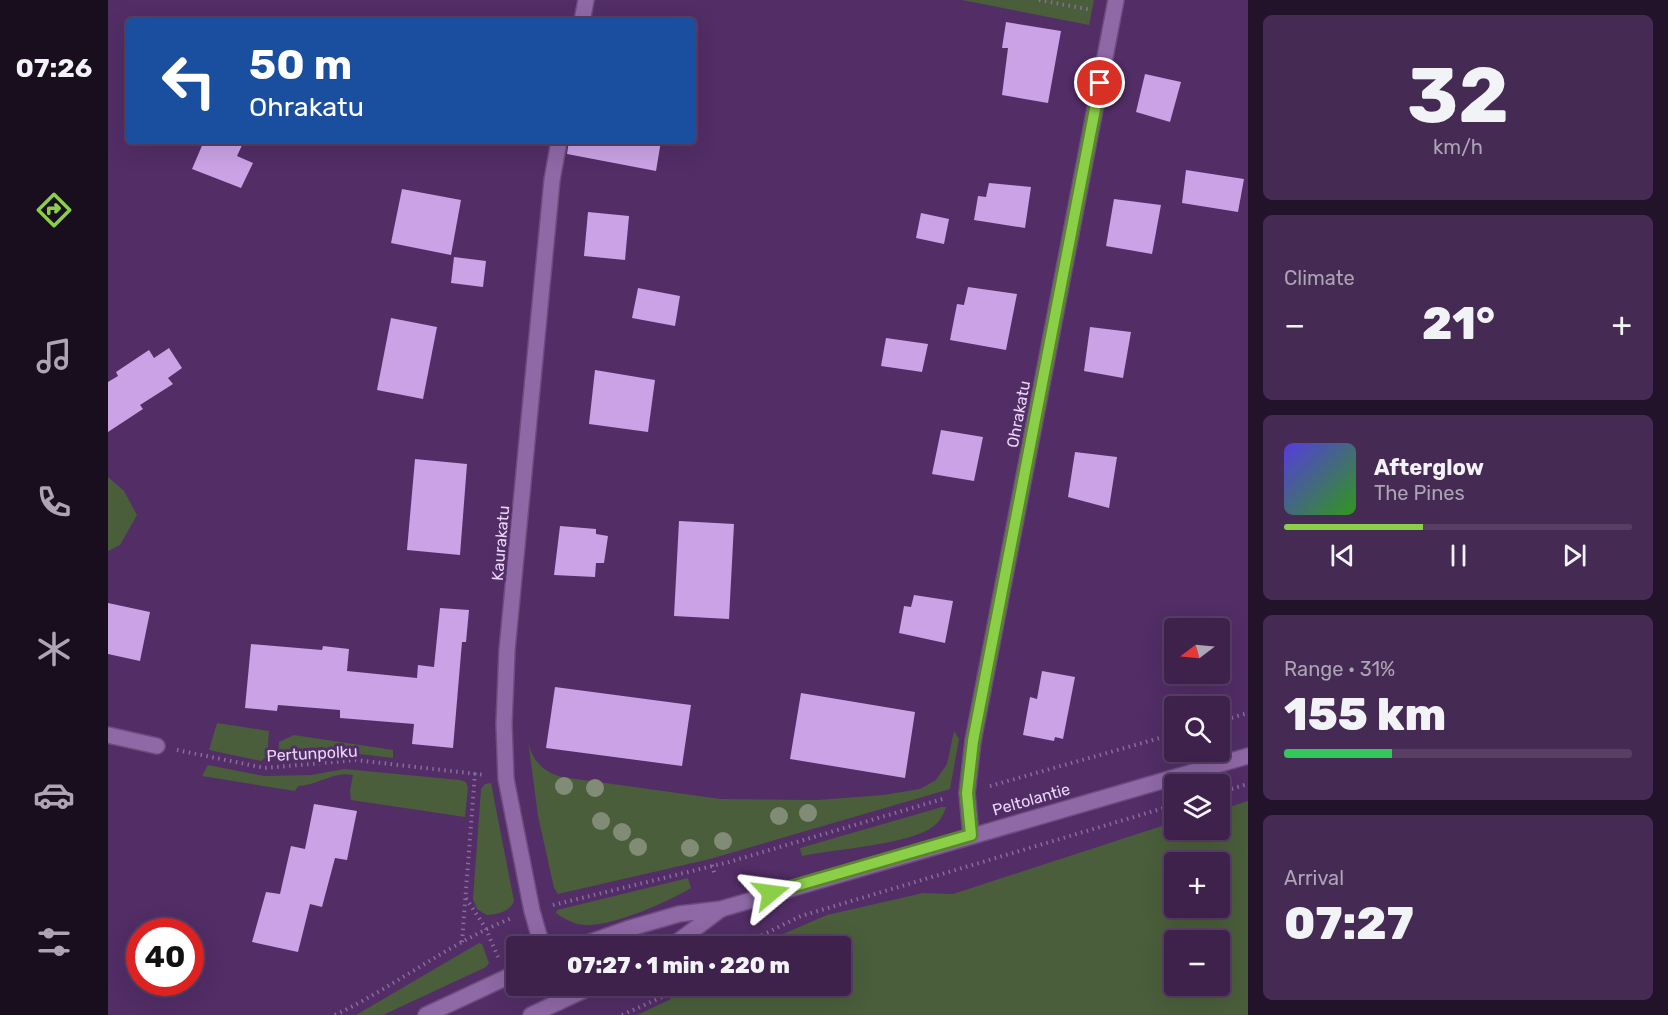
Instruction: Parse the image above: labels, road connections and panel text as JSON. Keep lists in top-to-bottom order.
{
  "streets": {
    "street": ["Ohrakatu", "Kaurakatu", "Peltolantie"],
    "path": ["Pertunpolku"]
  },
  "crossings": [
    ["Ohrakatu", "Peltolantie"],
    ["Kaurakatu", "Pertunpolku"]
  ],
  "north": "left",
  "page": {
    "tabs": "07:26",
    "tile": [
      ["32", "km/h"],
      "Climate",
      ["Range · 31%", "155 km"],
      ["Arrival", "07:27"]
    ],
    "turn": ["50 m", "Ohrakatu"],
    "heat": ["−", "21°", "+"],
    "song": ["Afterglow", "The Pines"],
    "map_buttons": ["+", "−"],
    "limit": "40",
    "trip": "07:27 · 1 min · 220 m"
  }
}
